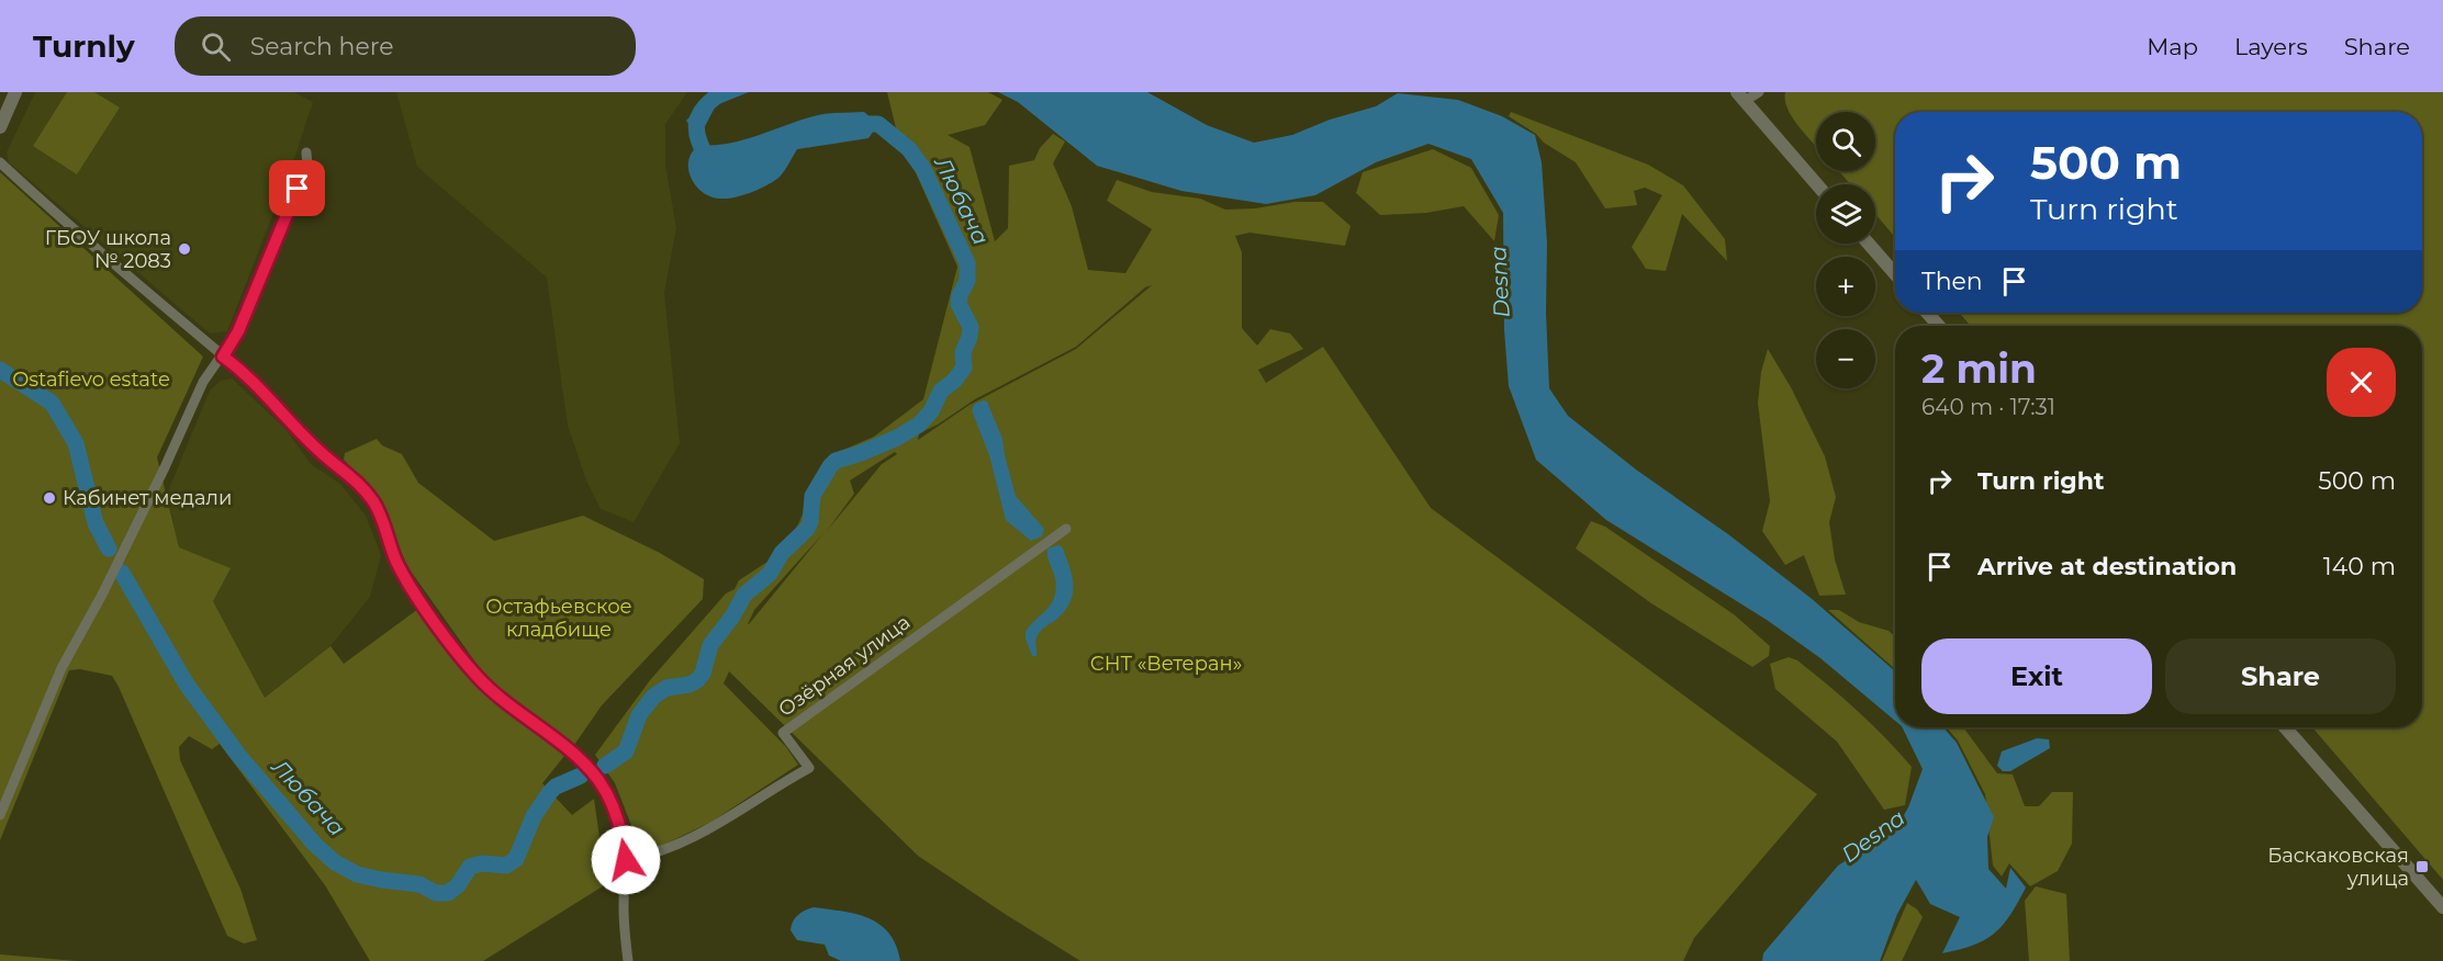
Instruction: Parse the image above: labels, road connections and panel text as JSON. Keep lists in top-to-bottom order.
{
  "streets": {
    "street": ["Озёрная улица"]
  },
  "water": ["Любача", "Desna"],
  "parks": ["Ostafievo estate", "Остафьевское кладбище", "СНТ «Ветеран»"],
  "places": {
    "other": ["ГБОУ школа № 2083", "Кабинет медали"],
    "transit": ["Баскаковская улица"]
  },
  "page": {
    "header": "Turnly",
    "search": "Search here",
    "nav": ["Map", "Layers", "Share"],
    "map_buttons": ["+", "−"],
    "turn": ["500 m", "Turn right"],
    "then": "Then",
    "heading": ["2 min", "640 m · 17:31"],
    "list": [
      {
        "name": "Turn right",
        "value": "500 m"
      },
      {
        "name": "Arrive at destination",
        "value": "140 m"
      }
    ],
    "buttons": ["Exit", "Share"]
  }
}
